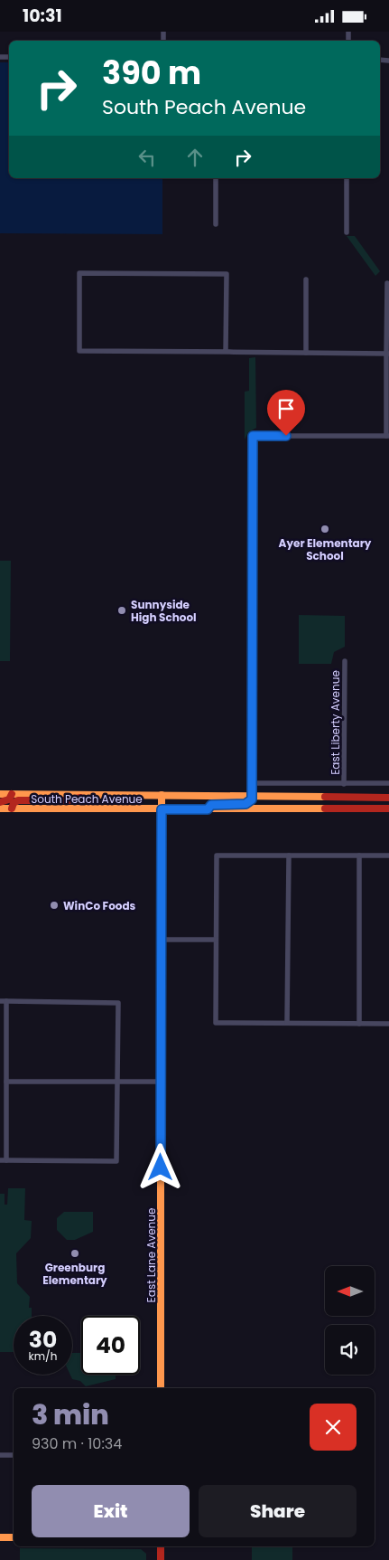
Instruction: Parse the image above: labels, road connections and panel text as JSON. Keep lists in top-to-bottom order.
{
  "streets": {
    "main road": ["South Peach Avenue", "East Lane Avenue"],
    "street": ["East Liberty Avenue"]
  },
  "crossings": [
    ["South Peach Avenue", "East Lane Avenue"]
  ],
  "places": [
    "Ayer Elementary School",
    "Sunnyside High School",
    "WinCo Foods",
    "Greenburg Elementary"
  ],
  "north": "left",
  "page": {
    "status": "10:31",
    "turn": ["390 m", "South Peach Avenue"],
    "speed": "30 km/h",
    "limit": "40",
    "heading": ["3 min", "930 m · 10:34"],
    "buttons": ["Exit", "Share"]
  }
}
